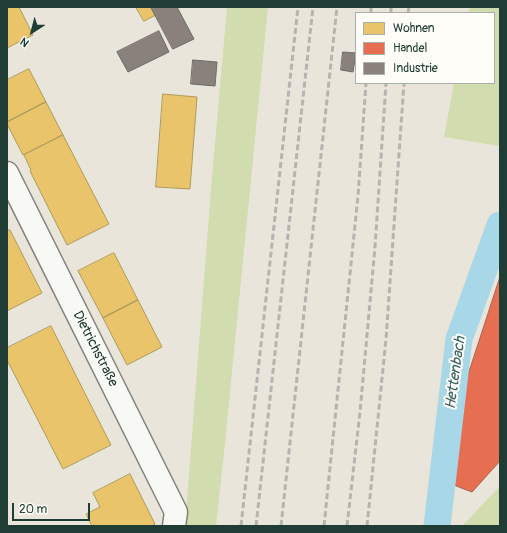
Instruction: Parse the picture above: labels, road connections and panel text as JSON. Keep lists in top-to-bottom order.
{
  "streets": {
    "street": ["Dietrichstraße"]
  },
  "water": ["Hettenbach"],
  "legend": ["Wohnen", "Handel", "Industrie"],
  "scale_bar": "20 m",
  "north": "bottom left"
}
